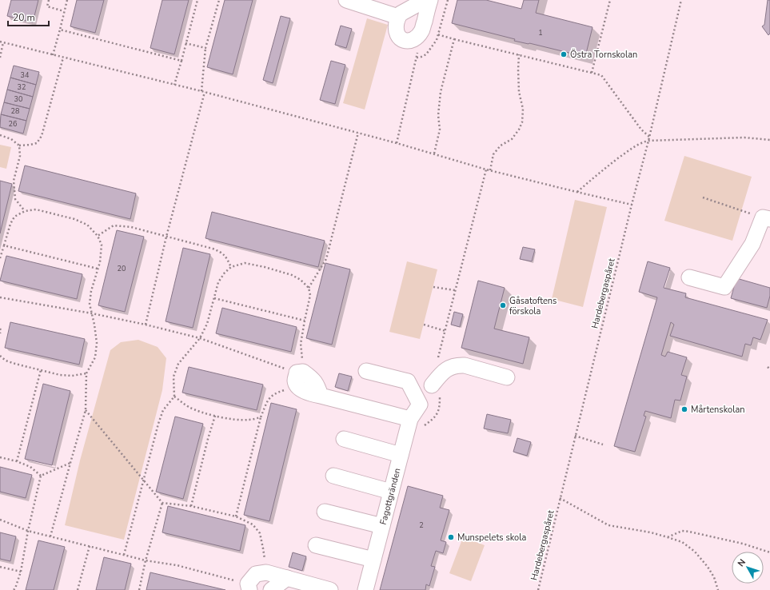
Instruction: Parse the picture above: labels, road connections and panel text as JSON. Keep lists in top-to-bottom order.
{
  "streets": {
    "street": ["Fagottgränden"],
    "path": ["Hardebergaspåret"]
  },
  "places": [
    "Östra Tornskolan",
    "Gåsatoftens förskola",
    "Mårtenskolan",
    "Munspelets skola"
  ],
  "house_numbers": [
    "1",
    "34",
    "32",
    "30",
    "28",
    "26",
    "20",
    "2"
  ],
  "scale_bar": "20 m",
  "north": "top left"
}
